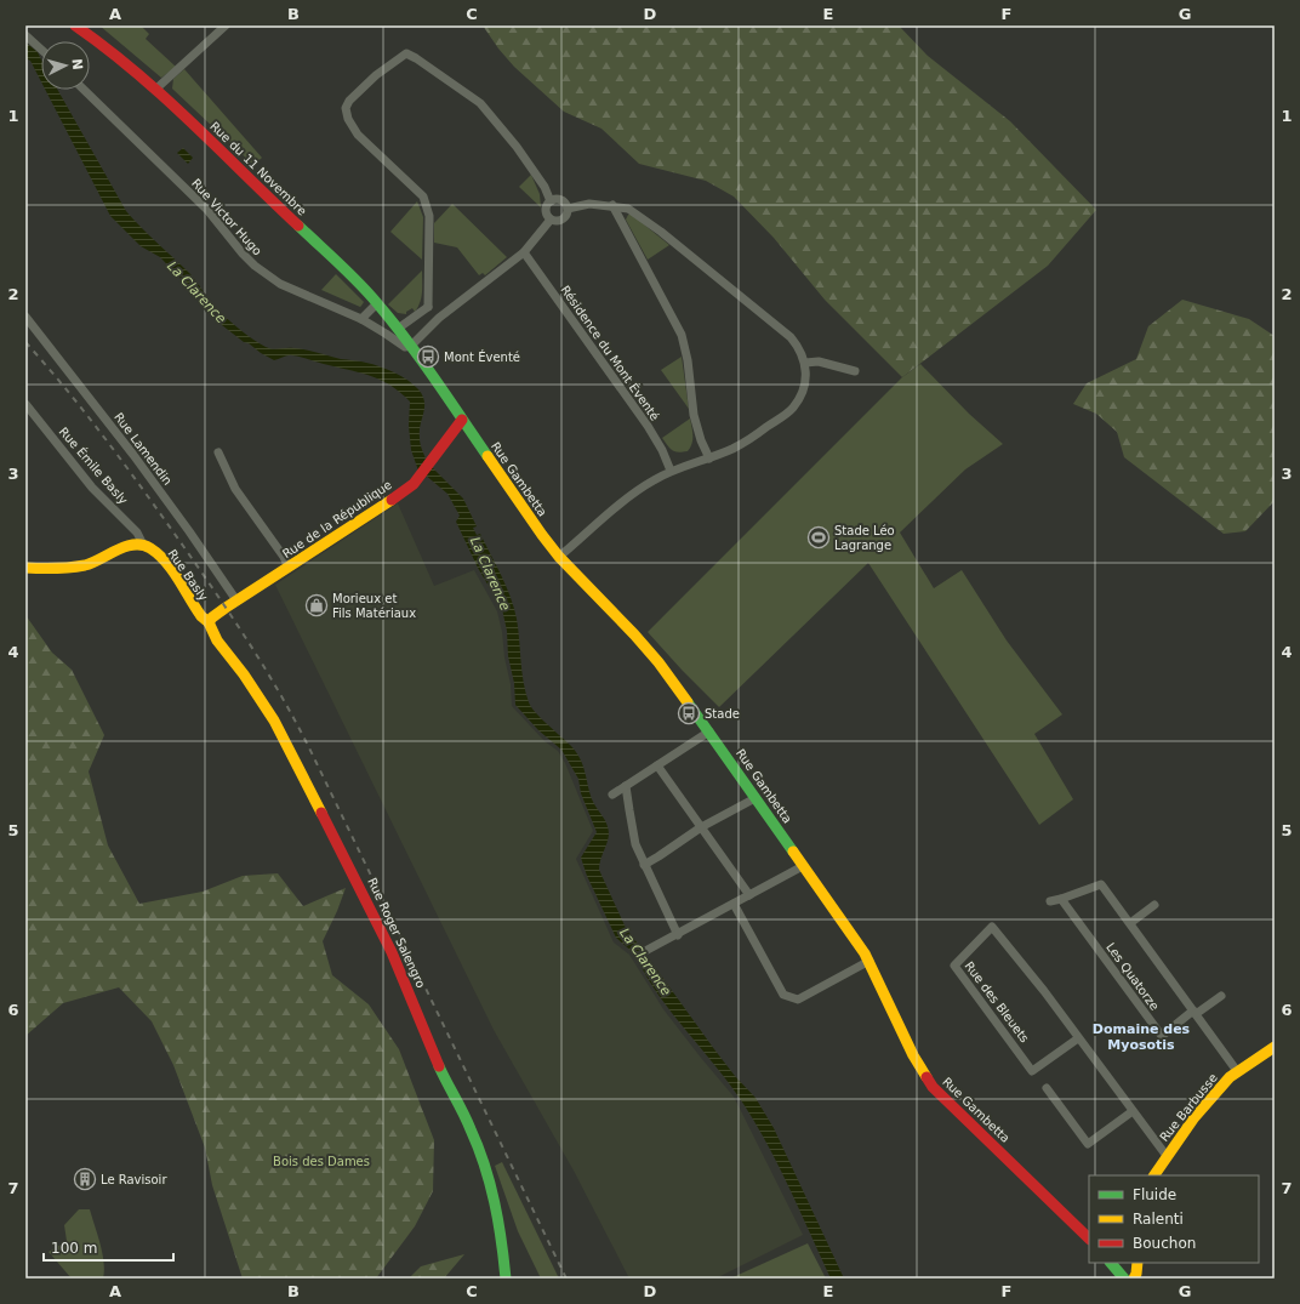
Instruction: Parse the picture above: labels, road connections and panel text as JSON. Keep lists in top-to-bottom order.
{
  "streets": {
    "main road": [
      "Rue du 11 Novembre",
      "Rue Gambetta",
      "Rue de la République",
      "Rue Basly",
      "Rue Roger Salengro",
      "Rue Barbusse"
    ],
    "street": [
      "Rue Victor Hugo",
      "Résidence du Mont Éventé",
      "Rue Lamendin",
      "Rue Émile Basly",
      "Les Quatorze",
      "Rue des Bleuets"
    ]
  },
  "crossings": [
    ["Rue du 11 Novembre", "Rue Victor Hugo"],
    ["Rue du 11 Novembre", "Rue Gambetta"],
    ["Rue Victor Hugo", "Rue Gambetta"],
    ["Rue Lamendin", "Rue de la République"],
    ["Rue Émile Basly", "Rue Basly"],
    ["Rue Gambetta", "Rue de la République"],
    ["Rue de la République", "Rue Basly"],
    ["Rue de la République", "Rue Roger Salengro"],
    ["Rue Basly", "Rue Roger Salengro"],
    ["Rue des Bleuets", "Rue Barbusse"]
  ],
  "districts": ["Domaine des Myosotis"],
  "water": ["La Clarence"],
  "parks": ["Bois des Dames"],
  "places": {
    "bus stop": ["Mont Éventé", "Stade"],
    "sports": ["Stade Léo Lagrange"],
    "shop": ["Morieux et Fils Matériaux"],
    "building": ["Le Ravisoir"]
  },
  "legend": ["Fluide", "Ralenti", "Bouchon"],
  "scale_bar": "100 m",
  "north": "right",
  "grid": {
    "columns": [
      "A",
      "B",
      "C",
      "D",
      "E",
      "F",
      "G"
    ],
    "rows": [
      "1",
      "2",
      "3",
      "4",
      "5",
      "6",
      "7"
    ]
  }
}
